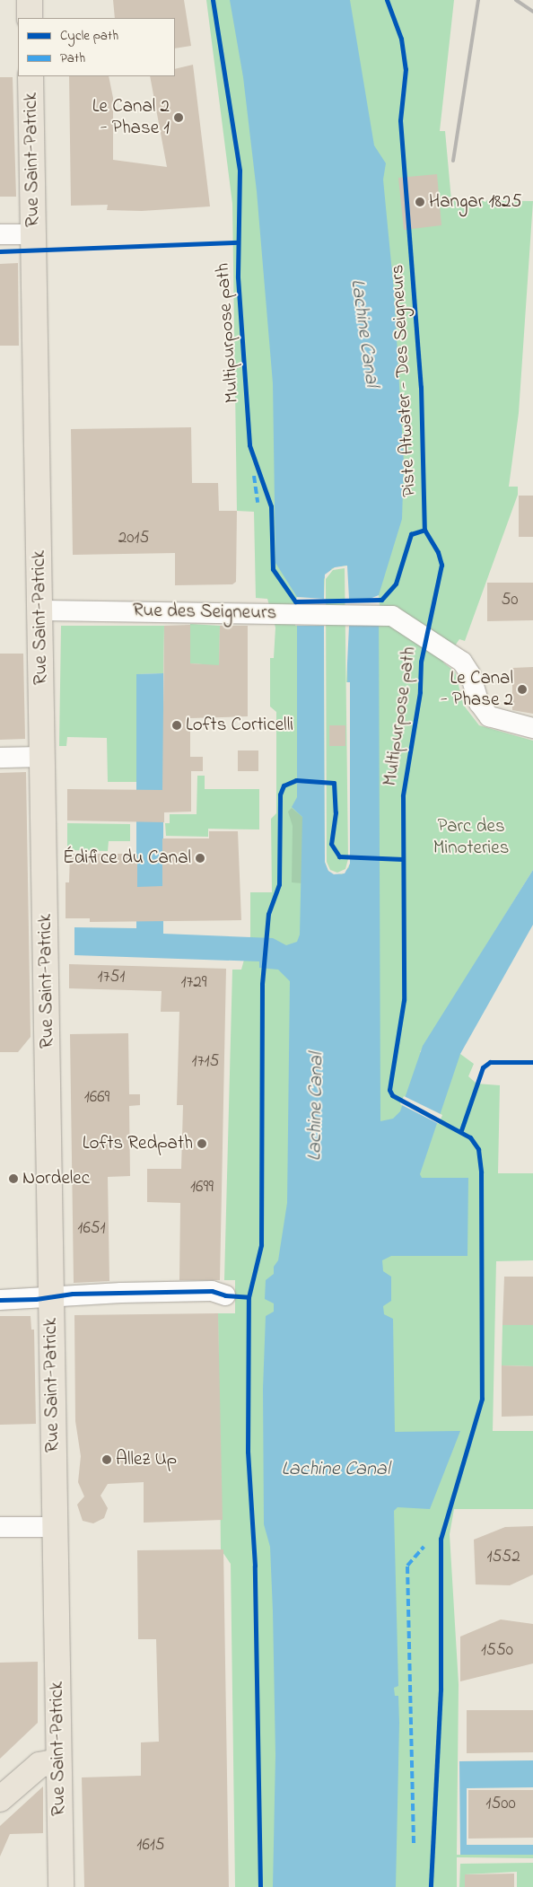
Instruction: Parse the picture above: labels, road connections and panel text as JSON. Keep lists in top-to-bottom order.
{
  "streets": {
    "main road": ["Rue Saint-Patrick"],
    "street": ["Rue des Seigneurs"],
    "cycle path": ["Multipurpose path", "Piste Atwater - Des Seigneurs"]
  },
  "crossings": [
    ["Rue Saint-Patrick", "Rue des Seigneurs"]
  ],
  "water": ["Lachine Canal"],
  "parks": ["Parc des Minoteries"],
  "places": [
    "Le Canal 2 - Phase 1",
    "Hangar 1825",
    "Le Canal - Phase 2",
    "Lofts Corticelli",
    "Édifice du Canal",
    "Lofts Redpath",
    "Nordelec",
    "Allez Up"
  ],
  "house_numbers": [
    "2015",
    "50",
    "1751",
    "1729",
    "1715",
    "1669",
    "1699",
    "1651",
    "1552",
    "1550",
    "1500",
    "1615"
  ],
  "legend": ["Cycle path", "Path"]
}
